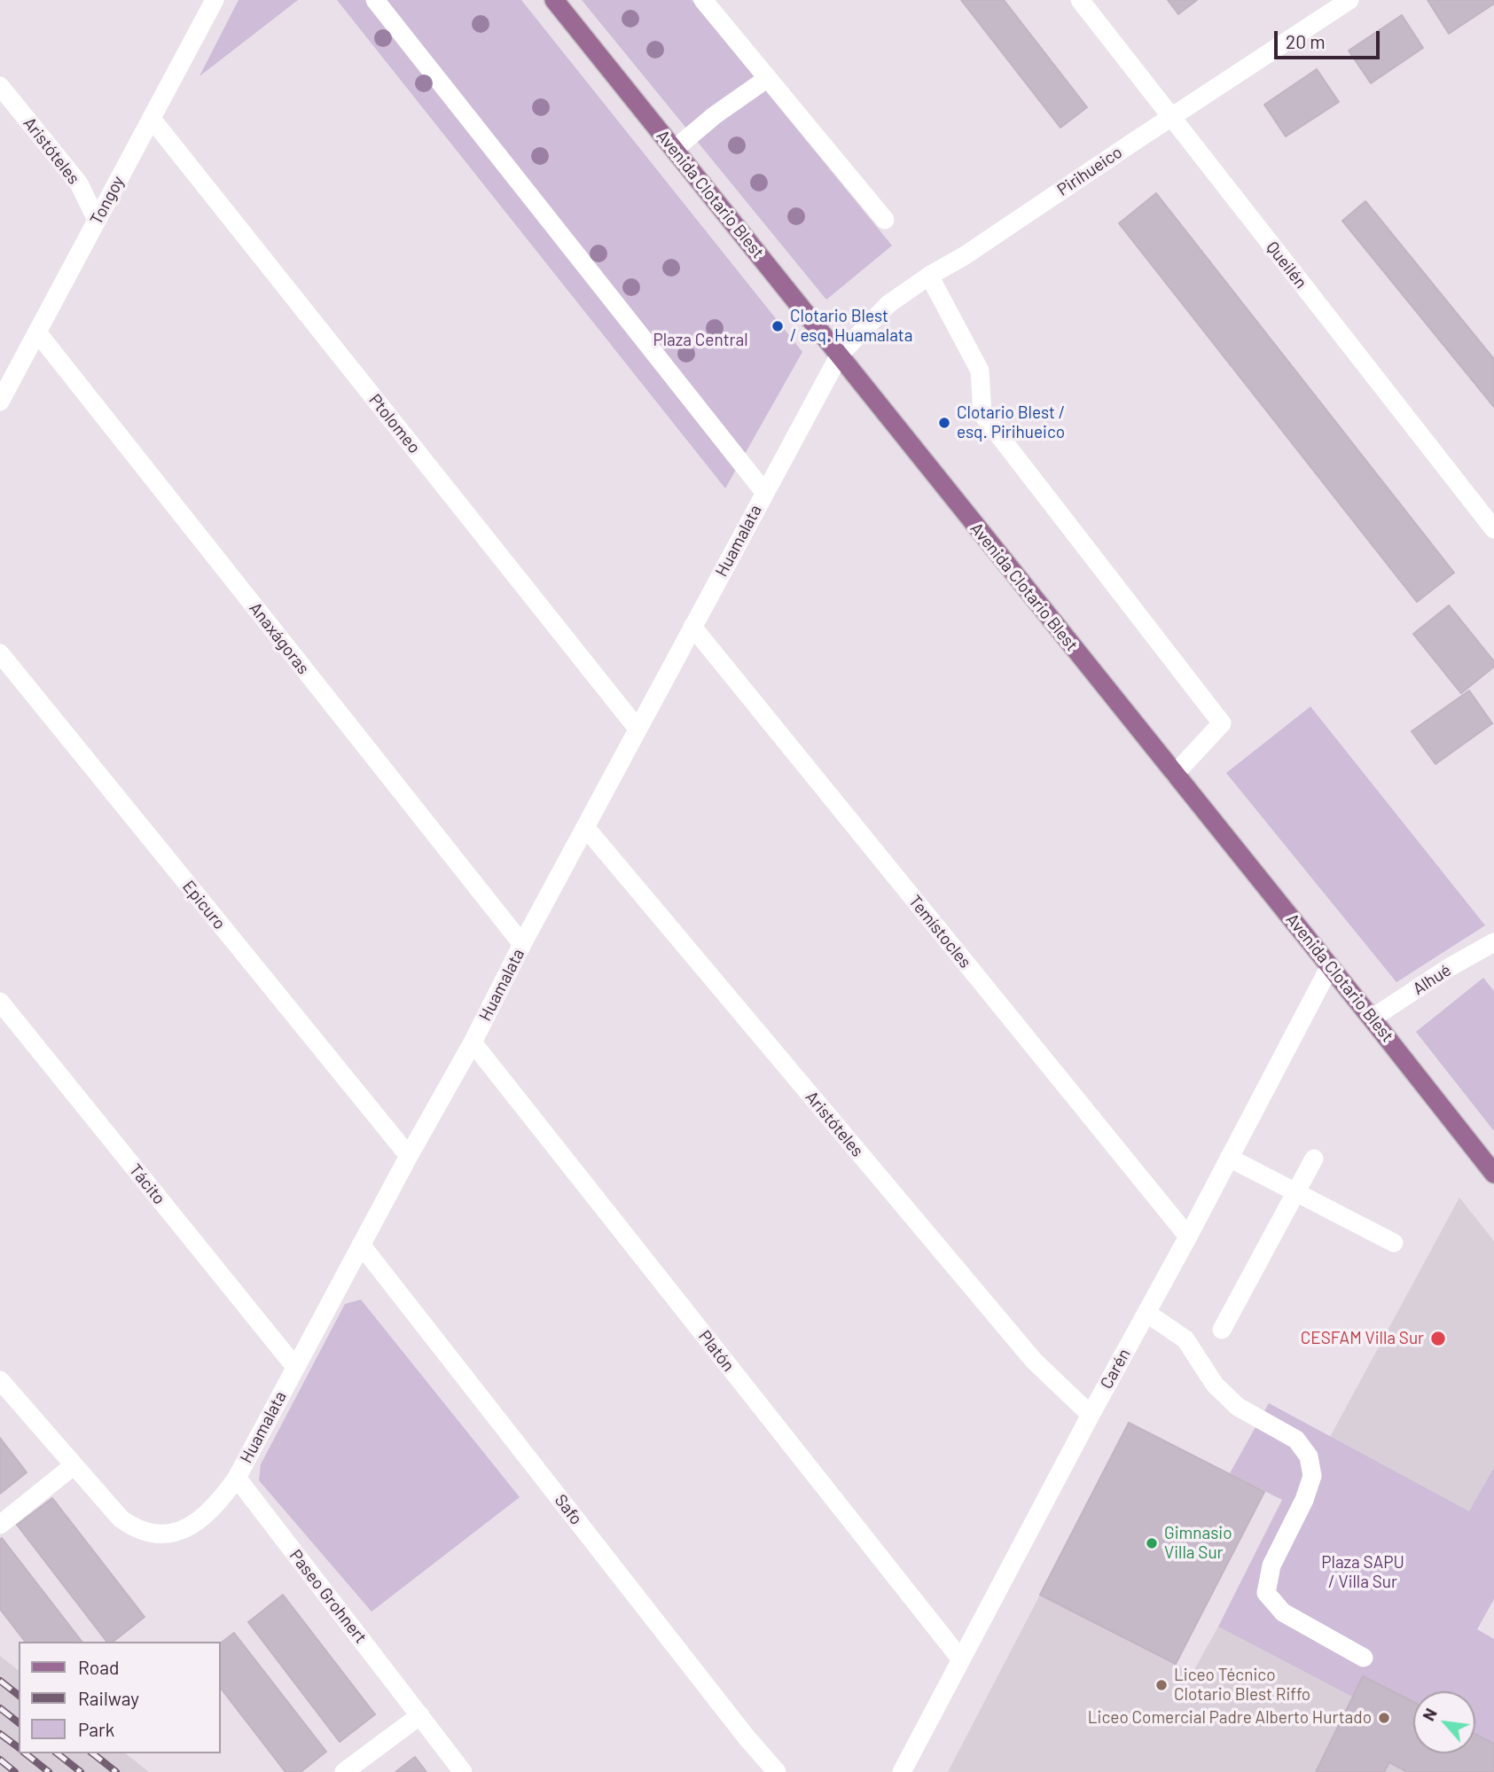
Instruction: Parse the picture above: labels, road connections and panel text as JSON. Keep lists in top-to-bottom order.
{
  "streets": {
    "main road": ["Avenida Clotario Blest"],
    "street": [
      "Aristóteles",
      "Pirihueico",
      "Tongoy",
      "Queilén",
      "Ptolomeo",
      "Huamalata",
      "Anaxágoras",
      "Epicuro",
      "Temístocles",
      "Alhué",
      "Tácito",
      "Platón",
      "Carén",
      "Safo",
      "Paseo Grohnert"
    ]
  },
  "crossings": [
    ["Aristóteles", "Tongoy"],
    ["Aristóteles", "Huamalata"],
    ["Aristóteles", "Carén"],
    ["Pirihueico", "Avenida Clotario Blest"],
    ["Pirihueico", "Queilén"],
    ["Pirihueico", "Huamalata"],
    ["Avenida Clotario Blest", "Huamalata"],
    ["Avenida Clotario Blest", "Alhué"],
    ["Avenida Clotario Blest", "Carén"],
    ["Tongoy", "Ptolomeo"],
    ["Tongoy", "Anaxágoras"],
    ["Ptolomeo", "Huamalata"],
    ["Huamalata", "Anaxágoras"],
    ["Huamalata", "Epicuro"],
    ["Huamalata", "Temístocles"],
    ["Huamalata", "Tácito"],
    ["Huamalata", "Platón"],
    ["Huamalata", "Safo"],
    ["Huamalata", "Paseo Grohnert"],
    ["Temístocles", "Carén"],
    ["Platón", "Carén"]
  ],
  "parks": ["Plaza Central", "Plaza SAPU / Villa Sur"],
  "places": [
    "Clotario Blest / esq. Huamalata",
    "Clotario Blest / esq. Pirihueico",
    "CESFAM Villa Sur",
    "Gimnasio Villa Sur",
    "Liceo Técnico Clotario Blest Riffo",
    "Liceo Comercial Padre Alberto Hurtado"
  ],
  "legend": ["Road", "Railway", "Park"],
  "scale_bar": "20 m",
  "north": "top left"
}
